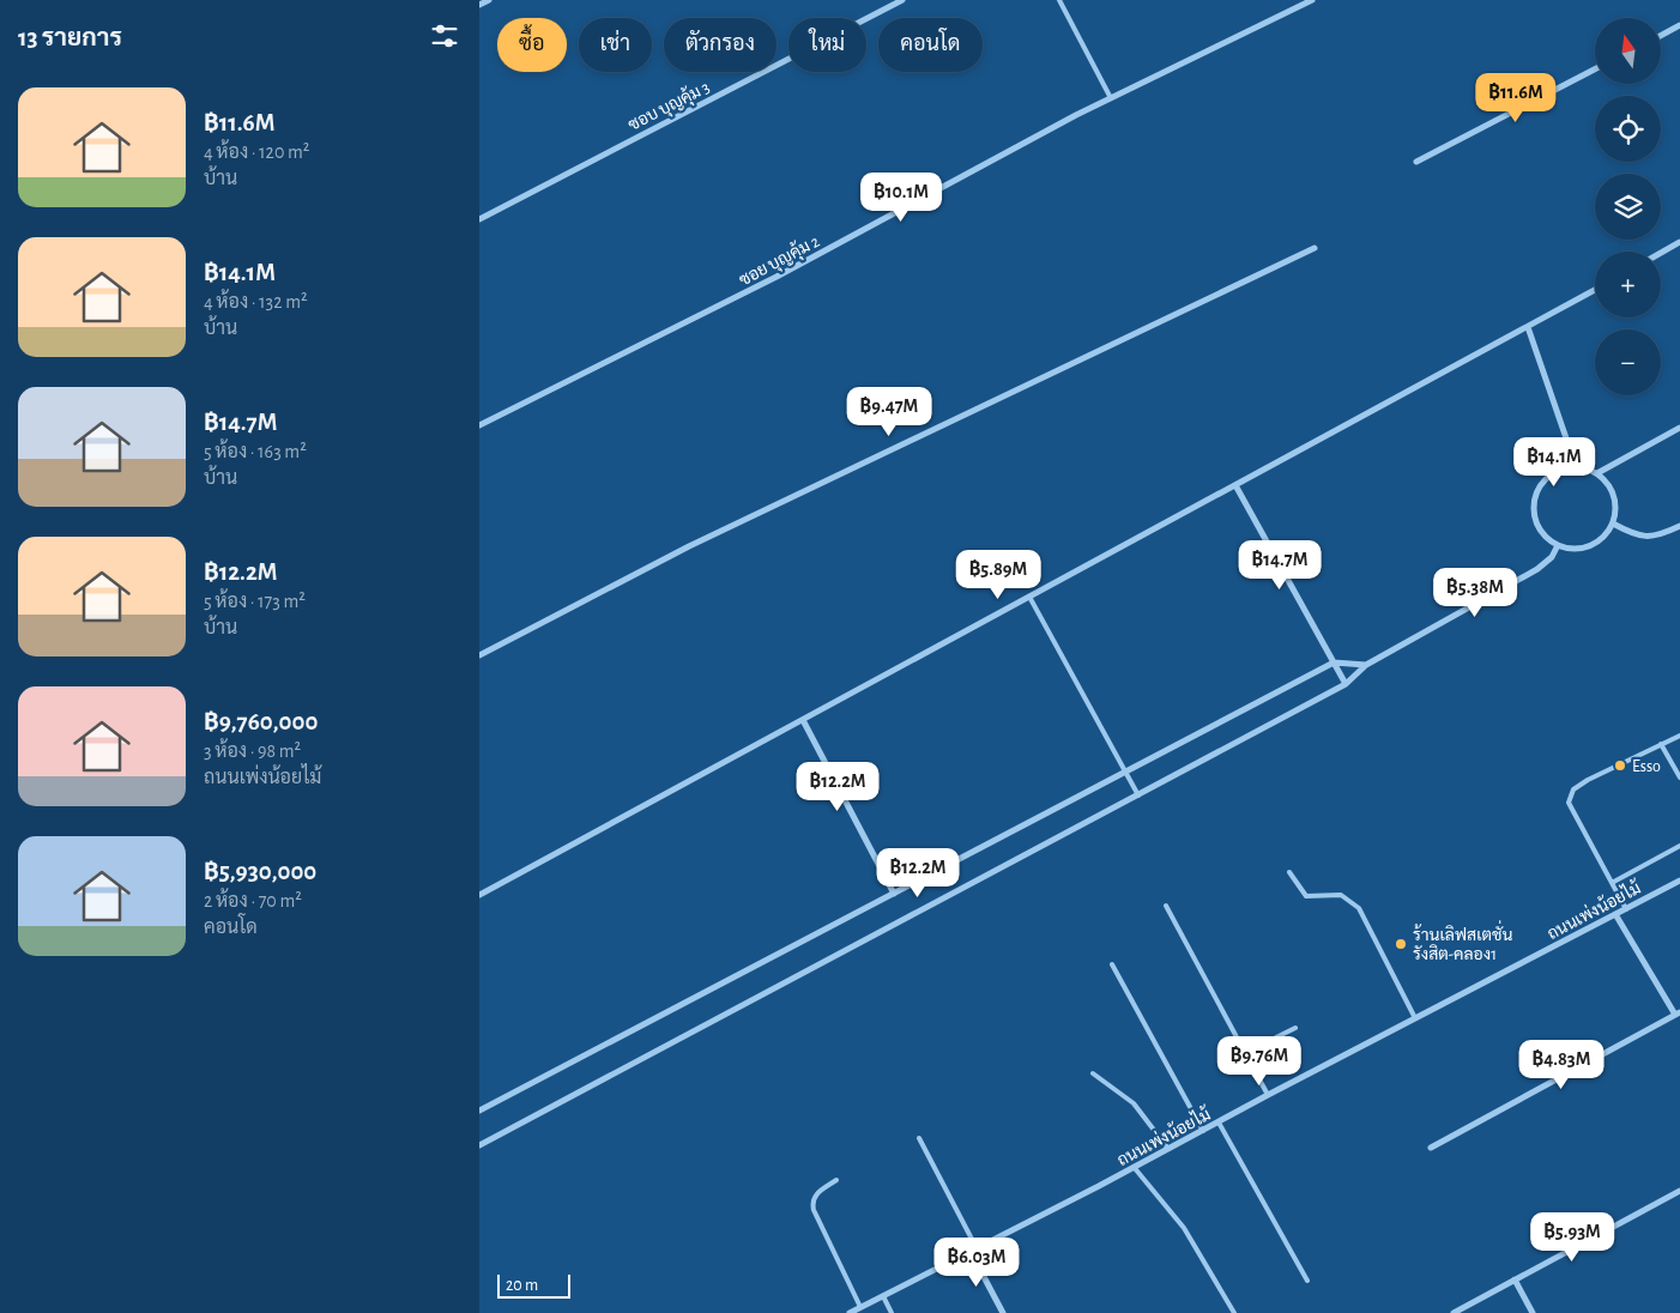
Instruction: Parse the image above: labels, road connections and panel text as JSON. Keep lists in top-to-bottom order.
{
  "streets": {
    "street": ["ซอบ บุญคุ้ม 3", "ซอย บุญคุ้ม 2", "ถนนเพ่งน้อยไม้"]
  },
  "places": ["Esso", "ร้านเลิฟสเตชั่น รังสิต-คลอง1"],
  "scale_bar": "20 m",
  "north": "top",
  "page": {
    "heading": "13 รายการ",
    "map_buttons": ["+", "−"],
    "chip": [
      "ซื้อ",
      "เช่า",
      "ตัวกรอง",
      "ใหม่",
      "คอนโด"
    ],
    "list": [
      {
        "name": "฿11.6M",
        "note": "4 ห้อง · 120 m² · บ้าน"
      },
      {
        "name": "฿14.1M",
        "note": "4 ห้อง · 132 m² · บ้าน"
      },
      {
        "name": "฿14.7M",
        "note": "5 ห้อง · 163 m² · บ้าน"
      },
      {
        "name": "฿12.2M",
        "note": "5 ห้อง · 173 m² · บ้าน"
      },
      {
        "name": "฿9,760,000",
        "note": "3 ห้อง · 98 m² · ถนนเพ่งน้อยไม้"
      },
      {
        "name": "฿5,930,000",
        "note": "2 ห้อง · 70 m² · คอนโด"
      }
    ],
    "price": [
      "฿11.6M",
      "฿10.1M",
      "฿9.47M",
      "฿14.1M",
      "฿14.7M",
      "฿5.89M",
      "฿5.38M",
      "฿12.2M",
      "฿12.2M",
      "฿9.76M",
      "฿4.83M",
      "฿5.93M",
      "฿6.03M"
    ],
    "scale": "20 m"
  }
}
